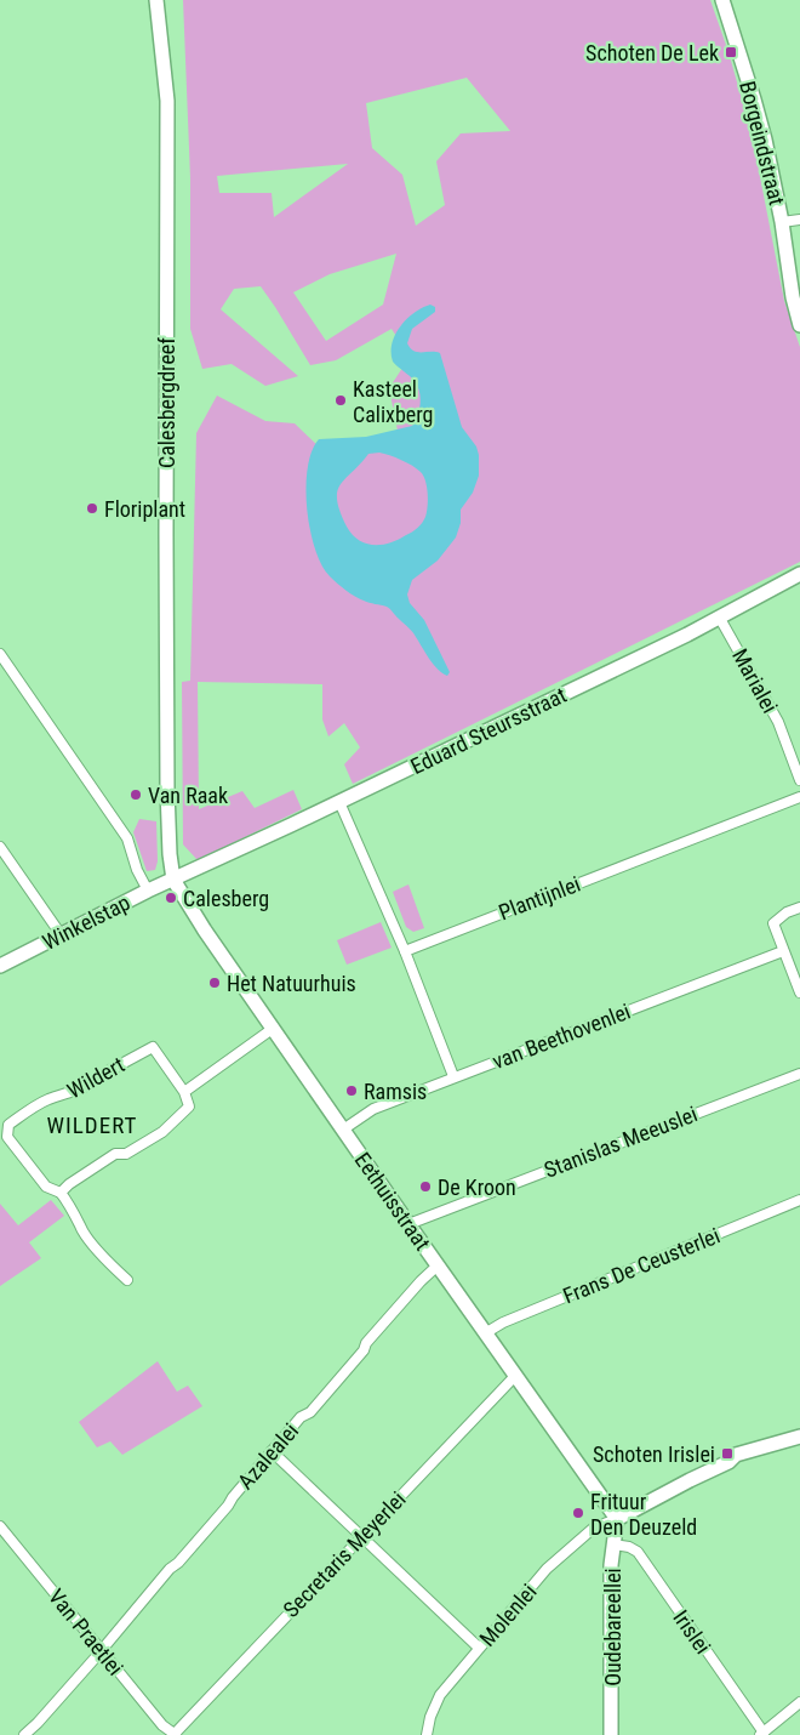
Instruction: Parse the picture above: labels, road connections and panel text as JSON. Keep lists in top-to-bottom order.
{
  "streets": {
    "main road": [
      "Borgeindstraat",
      "Calesbergdreef",
      "Eduard Steursstraat",
      "Winkelstap",
      "Eethuisstraat",
      "Oudebareellei"
    ],
    "street": [
      "Marialei",
      "Plantijnlei",
      "van Beethovenlei",
      "Wildert",
      "Stanislas Meeuslei",
      "Frans De Ceusterlei",
      "Azalealei",
      "Secretaris Meyerlei",
      "Molenlei",
      "Van Praetlei",
      "Irislei"
    ]
  },
  "crossings": [
    ["Calesbergdreef", "Eduard Steursstraat"],
    ["Calesbergdreef", "Winkelstap"],
    ["Calesbergdreef", "Eethuisstraat"],
    ["Marialei", "Eduard Steursstraat"],
    ["Eduard Steursstraat", "Winkelstap"],
    ["Eduard Steursstraat", "Eethuisstraat"],
    ["Winkelstap", "Eethuisstraat"],
    ["van Beethovenlei", "Eethuisstraat"],
    ["Stanislas Meeuslei", "Eethuisstraat"],
    ["Eethuisstraat", "Frans De Ceusterlei"],
    ["Eethuisstraat", "Azalealei"],
    ["Eethuisstraat", "Secretaris Meyerlei"],
    ["Eethuisstraat", "Molenlei"],
    ["Eethuisstraat", "Oudebareellei"],
    ["Azalealei", "Van Praetlei"],
    ["Secretaris Meyerlei", "Van Praetlei"],
    ["Molenlei", "Oudebareellei"],
    ["Oudebareellei", "Irislei"]
  ],
  "districts": ["WILDERT"],
  "places": {
    "transit": ["Schoten De Lek", "Schoten Irislei"],
    "other": [
      "Kasteel Calixberg",
      "Floriplant",
      "Van Raak",
      "Calesberg",
      "Het Natuurhuis",
      "Ramsis",
      "De Kroon",
      "Frituur Den Deuzeld"
    ]
  }
}
